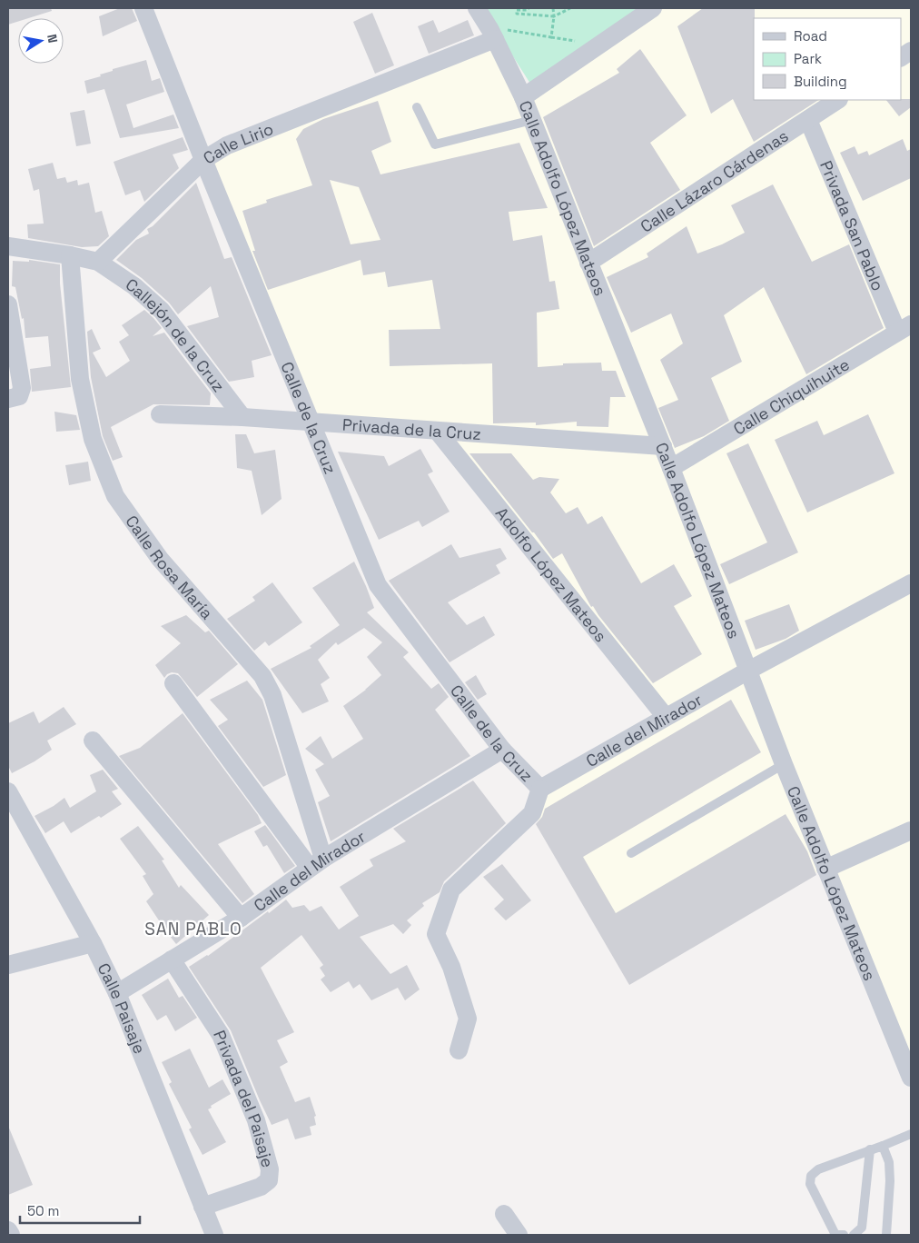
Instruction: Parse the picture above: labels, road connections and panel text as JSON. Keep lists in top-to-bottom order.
{
  "streets": {
    "street": [
      "Calle Lirio",
      "Calle Lázaro Cárdenas",
      "Calle Adolfo López Mateos",
      "Privada San Pablo",
      "Callejón de la Cruz",
      "Calle Chiquihuite",
      "Calle de la Cruz",
      "Privada de la Cruz",
      "Calle Rosa María",
      "Adolfo López Mateos",
      "Calle del Mirador",
      "Calle Paisaje",
      "Privada del Paisaje"
    ]
  },
  "crossings": [
    ["Calle Lirio", "Calle Adolfo López Mateos"],
    ["Calle Lirio", "Callejón de la Cruz"],
    ["Calle Lirio", "Calle de la Cruz"],
    ["Calle Lázaro Cárdenas", "Calle Adolfo López Mateos"],
    ["Calle Lázaro Cárdenas", "Privada San Pablo"],
    ["Calle Adolfo López Mateos", "Calle Chiquihuite"],
    ["Calle Adolfo López Mateos", "Privada de la Cruz"],
    ["Calle Adolfo López Mateos", "Calle del Mirador"],
    ["Privada San Pablo", "Calle Chiquihuite"],
    ["Callejón de la Cruz", "Privada de la Cruz"],
    ["Calle de la Cruz", "Privada de la Cruz"],
    ["Calle de la Cruz", "Calle del Mirador"],
    ["Privada de la Cruz", "Adolfo López Mateos"],
    ["Calle Rosa María", "Calle del Mirador"],
    ["Adolfo López Mateos", "Calle del Mirador"],
    ["Calle del Mirador", "Calle Paisaje"],
    ["Calle del Mirador", "Privada del Paisaje"],
    ["Calle Paisaje", "Privada del Paisaje"]
  ],
  "districts": ["SAN PABLO"],
  "legend": ["Road", "Park", "Building"],
  "scale_bar": "50 m",
  "north": "right"
}
